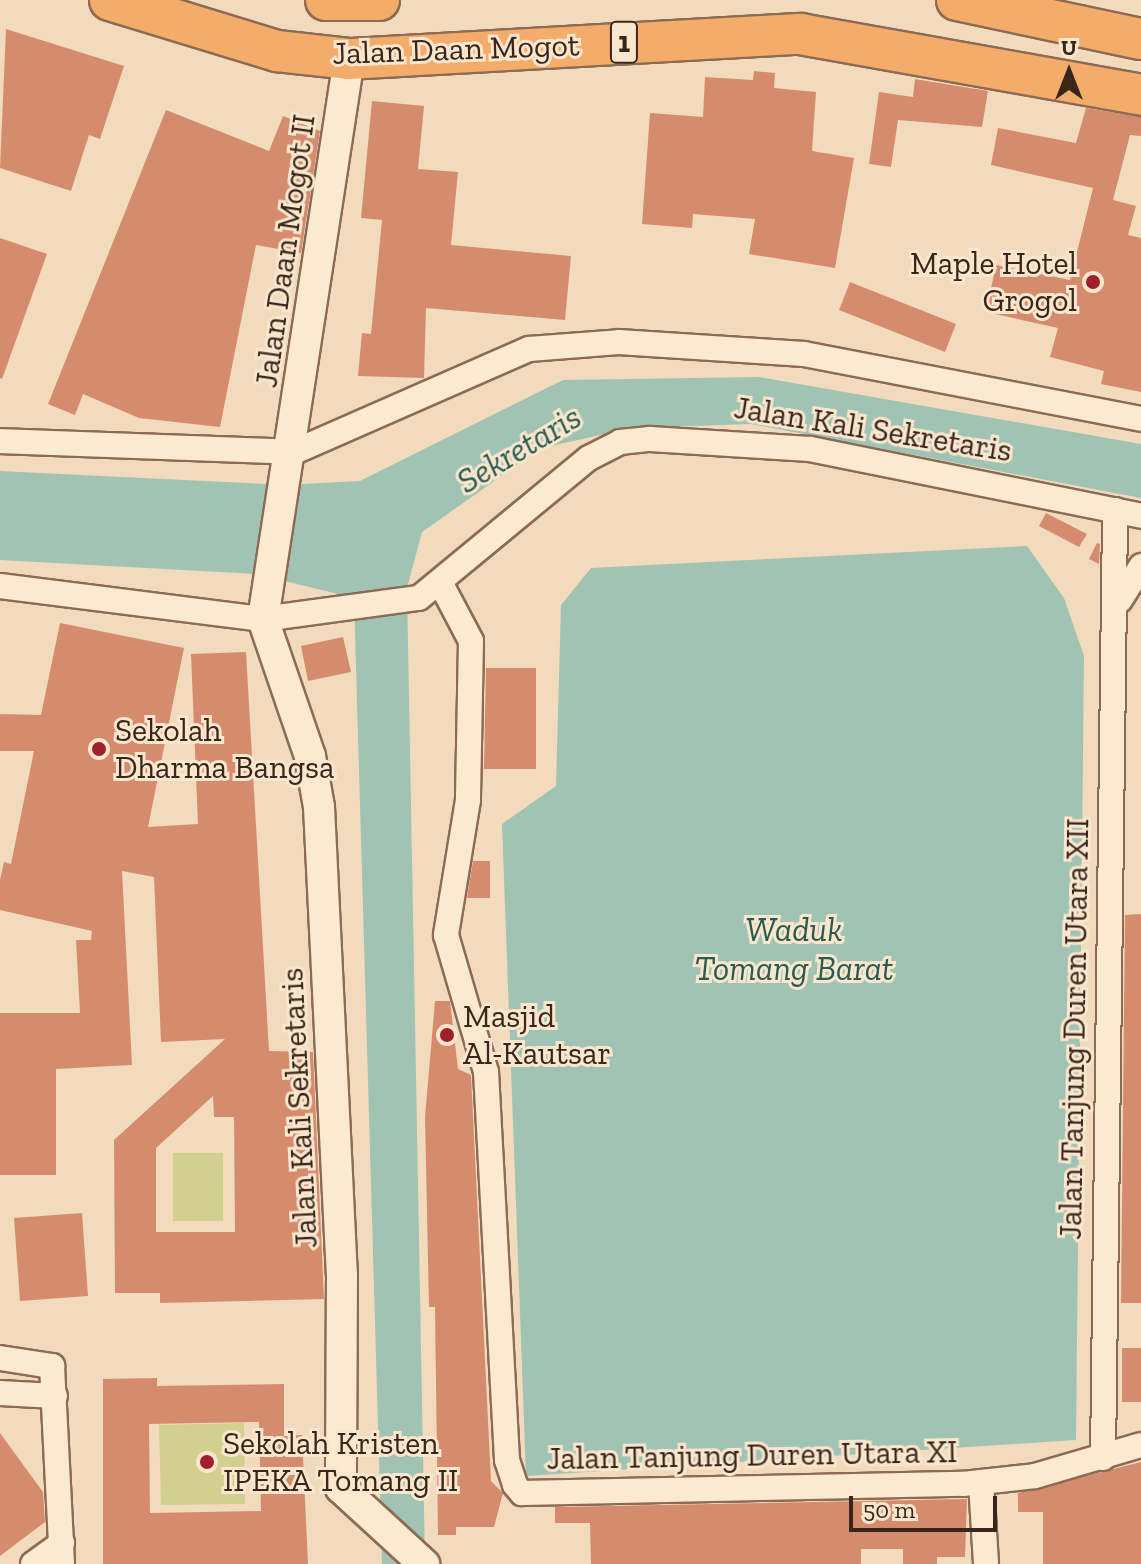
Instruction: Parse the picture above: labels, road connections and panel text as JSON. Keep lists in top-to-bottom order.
{
  "streets": {
    "highway": ["1", "Jalan Daan Mogot"],
    "street": [
      "Jalan Daan Mogot II",
      "Jalan Kali Sekretaris",
      "Jalan Tanjung Duren Utara XII",
      "Jalan Tanjung Duren Utara XI"
    ]
  },
  "crossings": [
    ["Jalan Daan Mogot", "Jalan Daan Mogot II"],
    ["Jalan Daan Mogot II", "Jalan Kali Sekretaris"],
    ["Jalan Kali Sekretaris", "Jalan Tanjung Duren Utara XII"],
    ["Jalan Kali Sekretaris", "Jalan Tanjung Duren Utara XI"],
    ["Jalan Tanjung Duren Utara XII", "Jalan Tanjung Duren Utara XI"]
  ],
  "water": ["Sekretaris", "Waduk Tomang Barat"],
  "places": [
    "Maple Hotel Grogol",
    "Sekolah Dharma Bangsa",
    "Masjid Al-Kautsar",
    "Sekolah Kristen IPEKA Tomang II"
  ],
  "scale_bar": "50 m",
  "north": "top"
}
